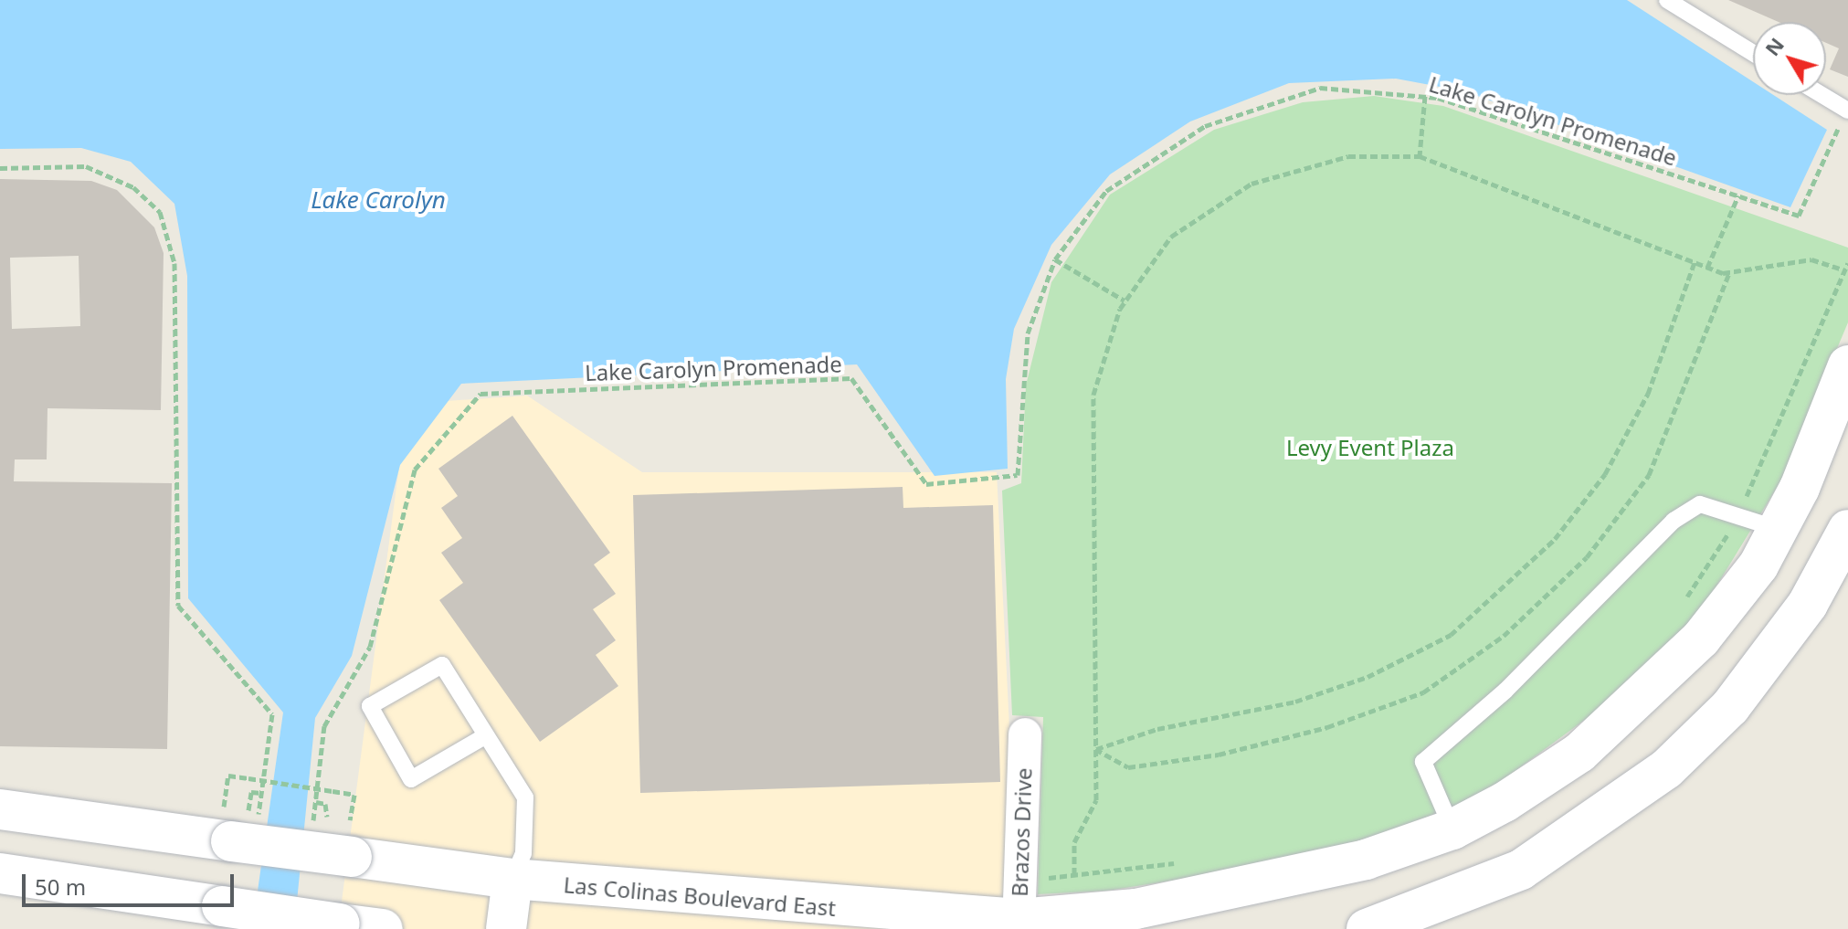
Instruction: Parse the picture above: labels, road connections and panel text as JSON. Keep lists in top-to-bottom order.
{
  "streets": {
    "main road": ["Las Colinas Boulevard East"],
    "street": ["Brazos Drive"],
    "path": ["Lake Carolyn Promenade"]
  },
  "crossings": [
    ["Brazos Drive", "Las Colinas Boulevard East"]
  ],
  "water": ["Lake Carolyn"],
  "parks": ["Levy Event Plaza"],
  "scale_bar": "50 m",
  "north": "top left"
}
